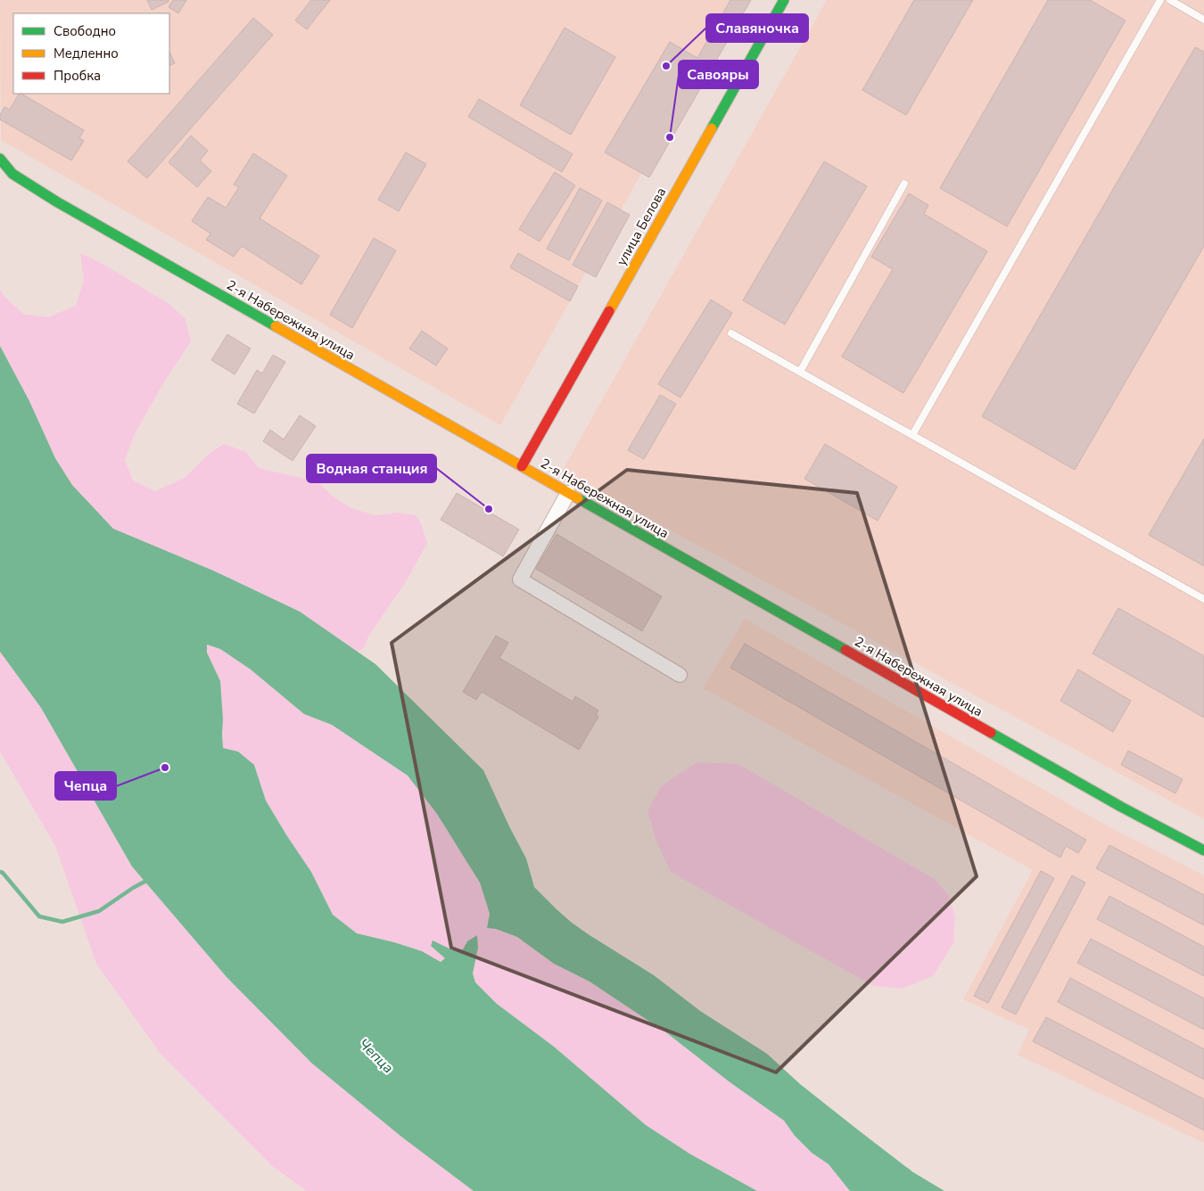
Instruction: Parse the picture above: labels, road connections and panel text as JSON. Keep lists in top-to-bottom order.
{
  "streets": {
    "street": ["улица Белова", "2-я Набережная улица"]
  },
  "crossings": [
    ["улица Белова", "2-я Набережная улица"]
  ],
  "water": ["Чепца"],
  "places": [
    "Славяночка",
    "Савояры",
    "Водная станция",
    "Чепца"
  ],
  "legend": ["Свободно", "Медленно", "Пробка"]
}
